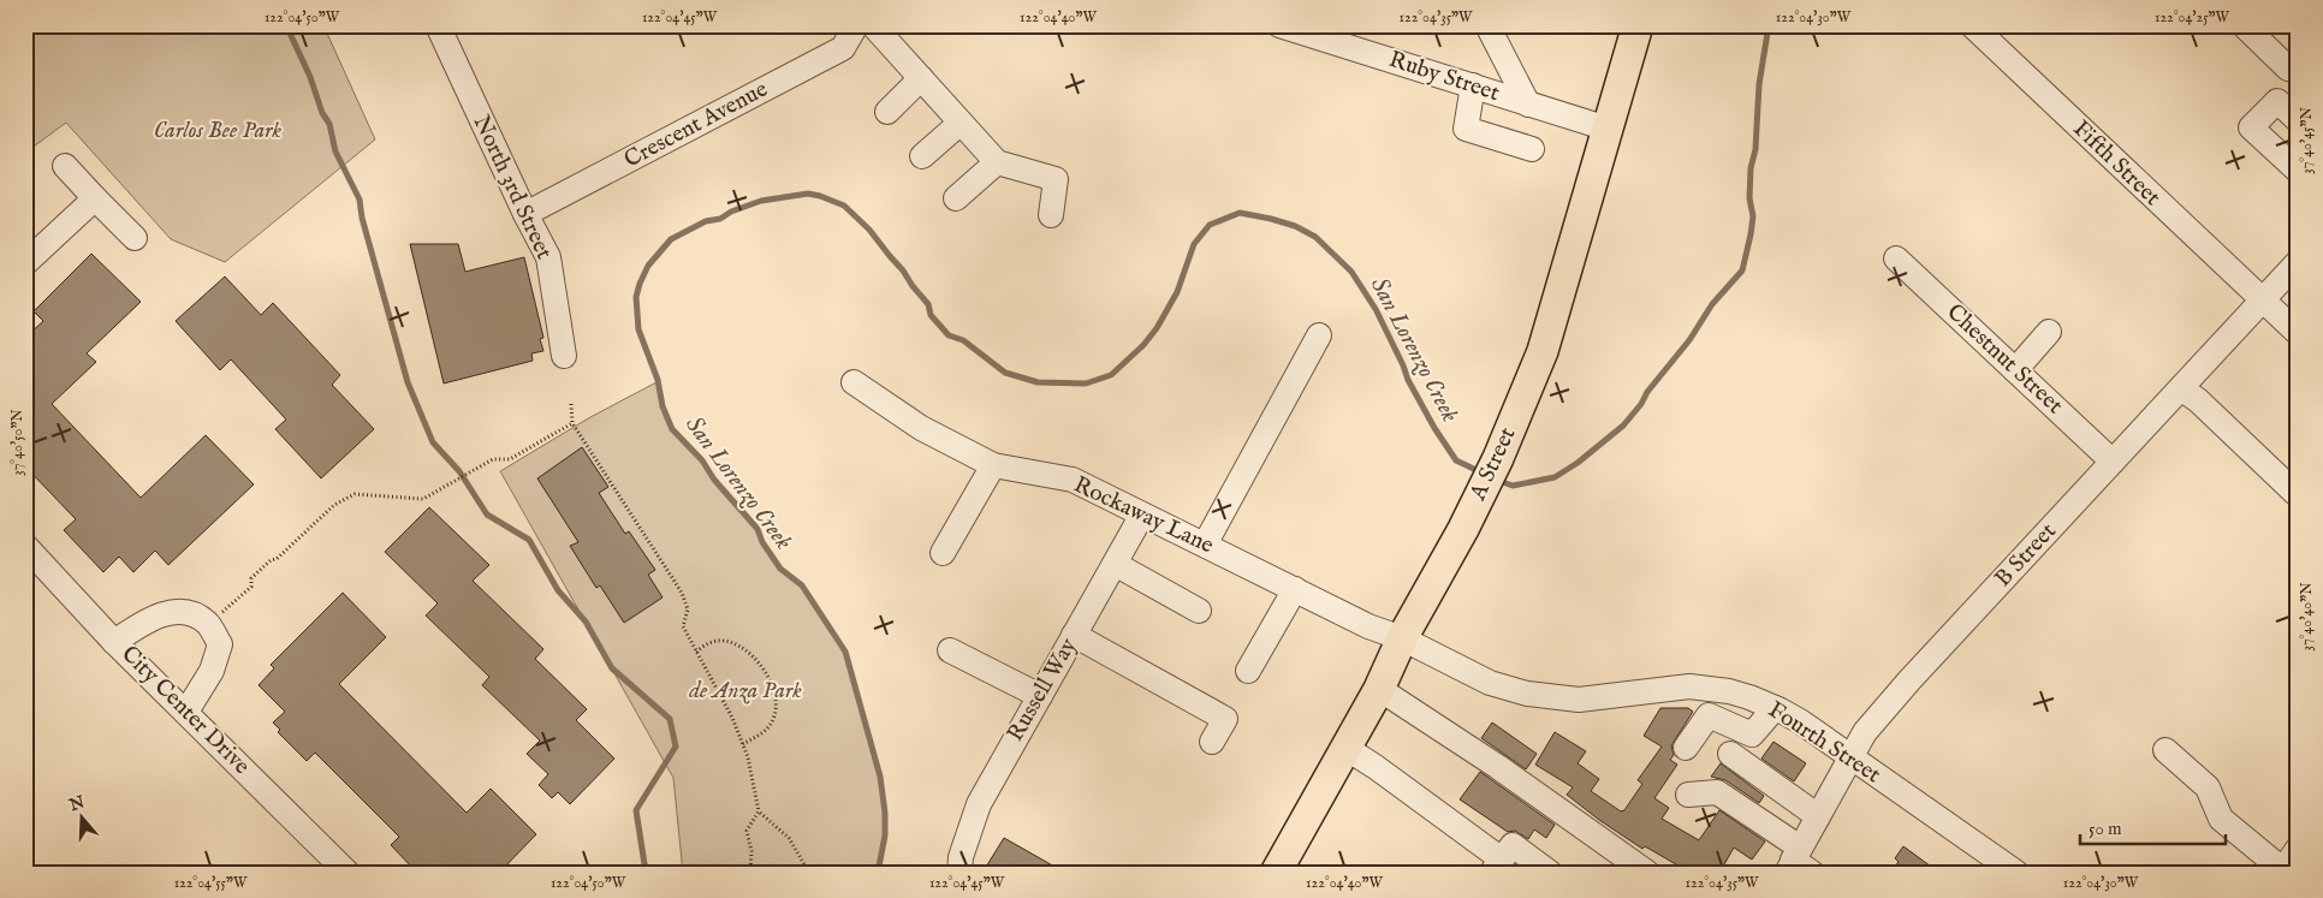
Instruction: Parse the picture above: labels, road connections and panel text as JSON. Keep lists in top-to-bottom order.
{
  "streets": {
    "main road": ["A Street"],
    "street": [
      "Ruby Street",
      "Crescent Avenue",
      "Fifth Street",
      "North 3rd Street",
      "Chestnut Street",
      "Rockaway Lane",
      "B Street",
      "Russell Way",
      "City Center Drive",
      "Fourth Street"
    ]
  },
  "crossings": [
    ["Ruby Street", "A Street"],
    ["Crescent Avenue", "North 3rd Street"],
    ["Fifth Street", "B Street"],
    ["Chestnut Street", "B Street"],
    ["A Street", "Rockaway Lane"],
    ["A Street", "Fourth Street"],
    ["Rockaway Lane", "Russell Way"],
    ["Rockaway Lane", "Fourth Street"],
    ["B Street", "Fourth Street"]
  ],
  "water": ["San Lorenzo Creek"],
  "parks": ["Carlos Bee Park", "de Anza Park"],
  "scale_bar": "50 m",
  "north": "top",
  "coordinates": [
    "122°04'50\"W",
    "122°04'45\"W",
    "122°04'40\"W",
    "122°04'35\"W",
    "122°04'30\"W",
    "122°04'25\"W",
    "37°40'45\"N",
    "37°40'50\"N",
    "37°40'40\"N",
    "122°04'55\"W"
  ]
}
